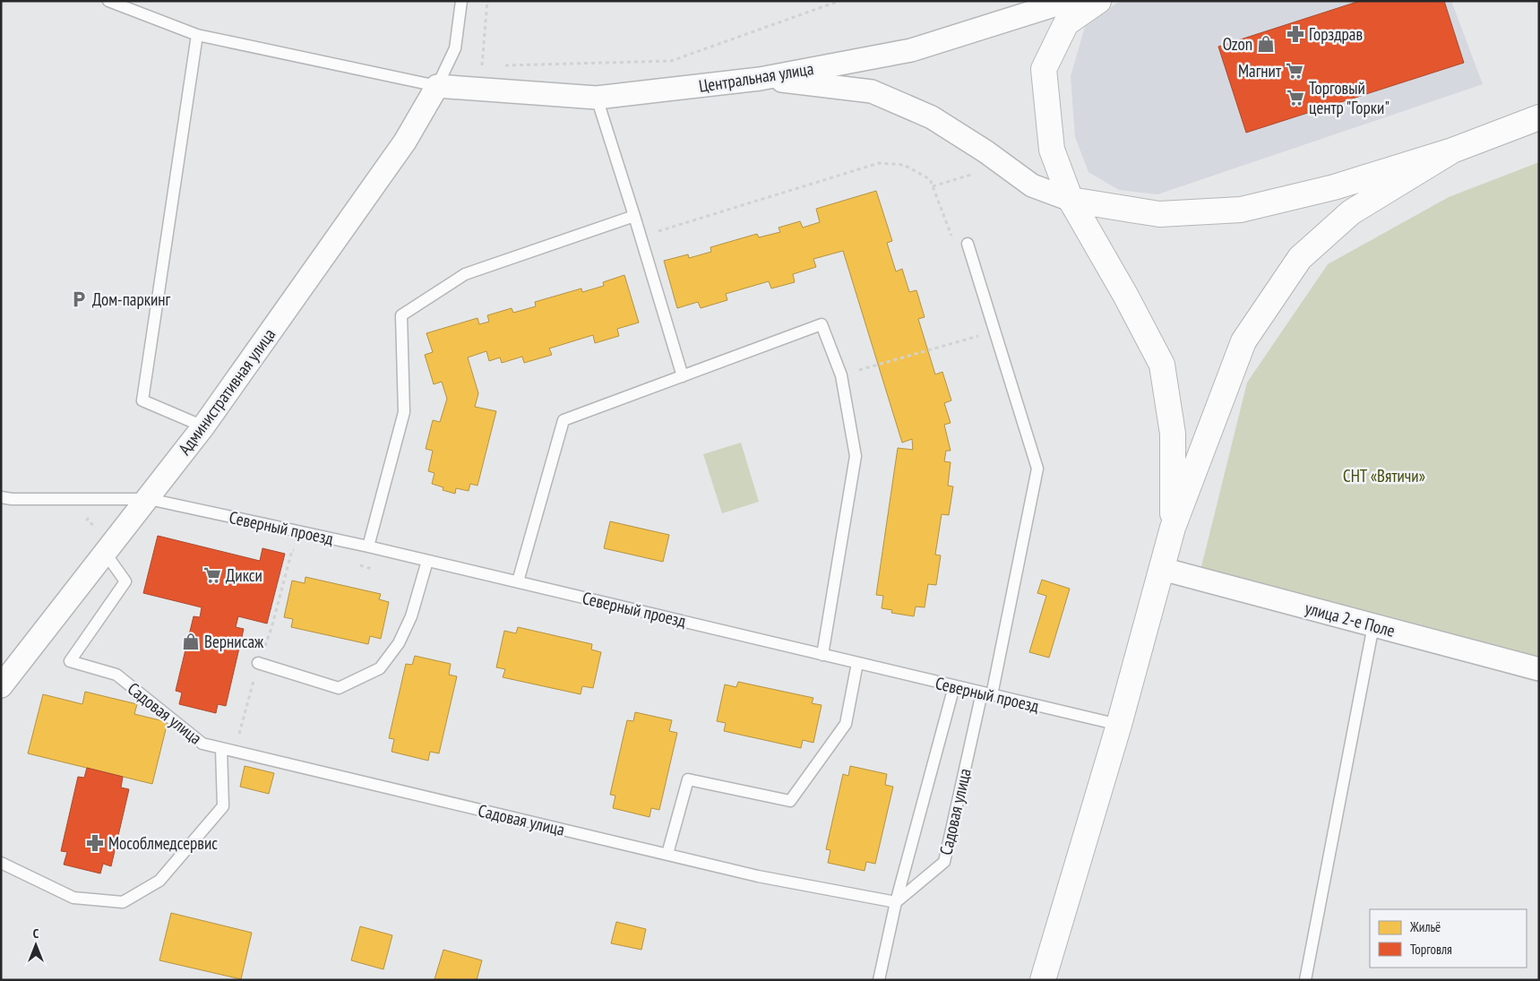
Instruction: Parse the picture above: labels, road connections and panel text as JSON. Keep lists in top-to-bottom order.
{
  "streets": {
    "street": ["Центральная улица", "Административная улица", "улица 2-е Поле"],
    "lane": ["Северный проезд", "Садовая улица"]
  },
  "crossings": [
    ["Центральная улица", "Административная улица"],
    ["Административная улица", "Северный проезд"],
    ["Административная улица", "Садовая улица"],
    ["Северный проезд", "Садовая улица"]
  ],
  "parks": ["СНТ «Вятичи»"],
  "places": {
    "pharmacy": ["Горздрав", "Мособлмедсервис"],
    "shop": ["Ozon", "Вернисаж"],
    "supermarket": ["Магнит", "Торговый центр \"Горки\"", "Дикси"],
    "parking": ["Дом-паркинг"]
  },
  "legend": ["Жильё", "Торговля"],
  "north": "top"
}
